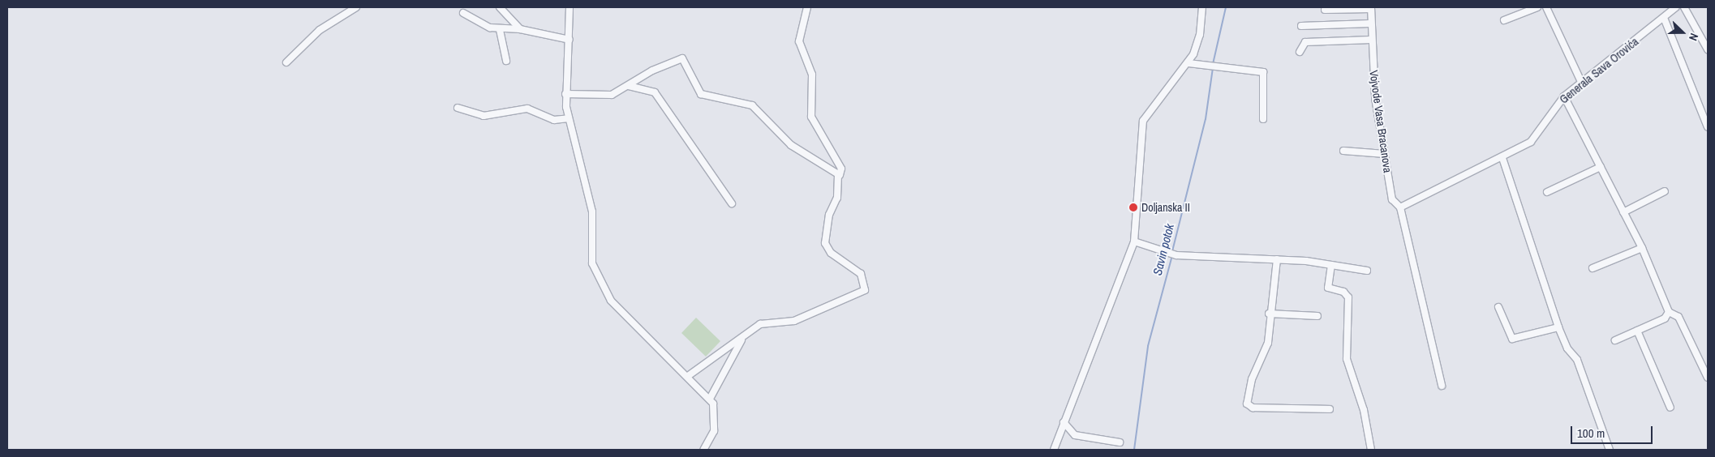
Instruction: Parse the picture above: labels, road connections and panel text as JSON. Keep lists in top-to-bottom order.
{
  "streets": {
    "street": ["Generala Sava Orovića", "Vojvode Vasa Bracanova"]
  },
  "crossings": [
    ["Generala Sava Orovića", "Vojvode Vasa Bracanova"]
  ],
  "water": ["Savin potok"],
  "places": ["Doljanska II"],
  "scale_bar": "100 m",
  "north": "right"
}
